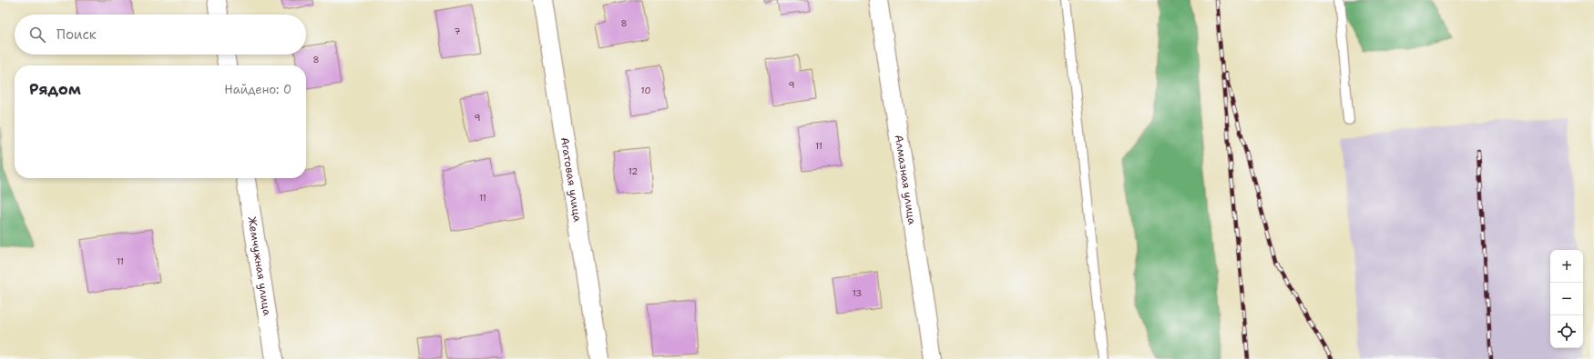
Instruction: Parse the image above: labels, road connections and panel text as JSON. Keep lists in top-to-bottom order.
{
  "streets": {
    "street": ["Агатовая улица", "Алмазная улица", "Жемчужная улица"]
  },
  "house_numbers": [
    "8",
    "7",
    "8",
    "9",
    "10",
    "9",
    "11",
    "12",
    "11",
    "11",
    "13"
  ],
  "page": {
    "search": "Поиск",
    "heading": ["Рядом", "Найдено: 0"],
    "map_buttons": ["+", "−"]
  }
}
